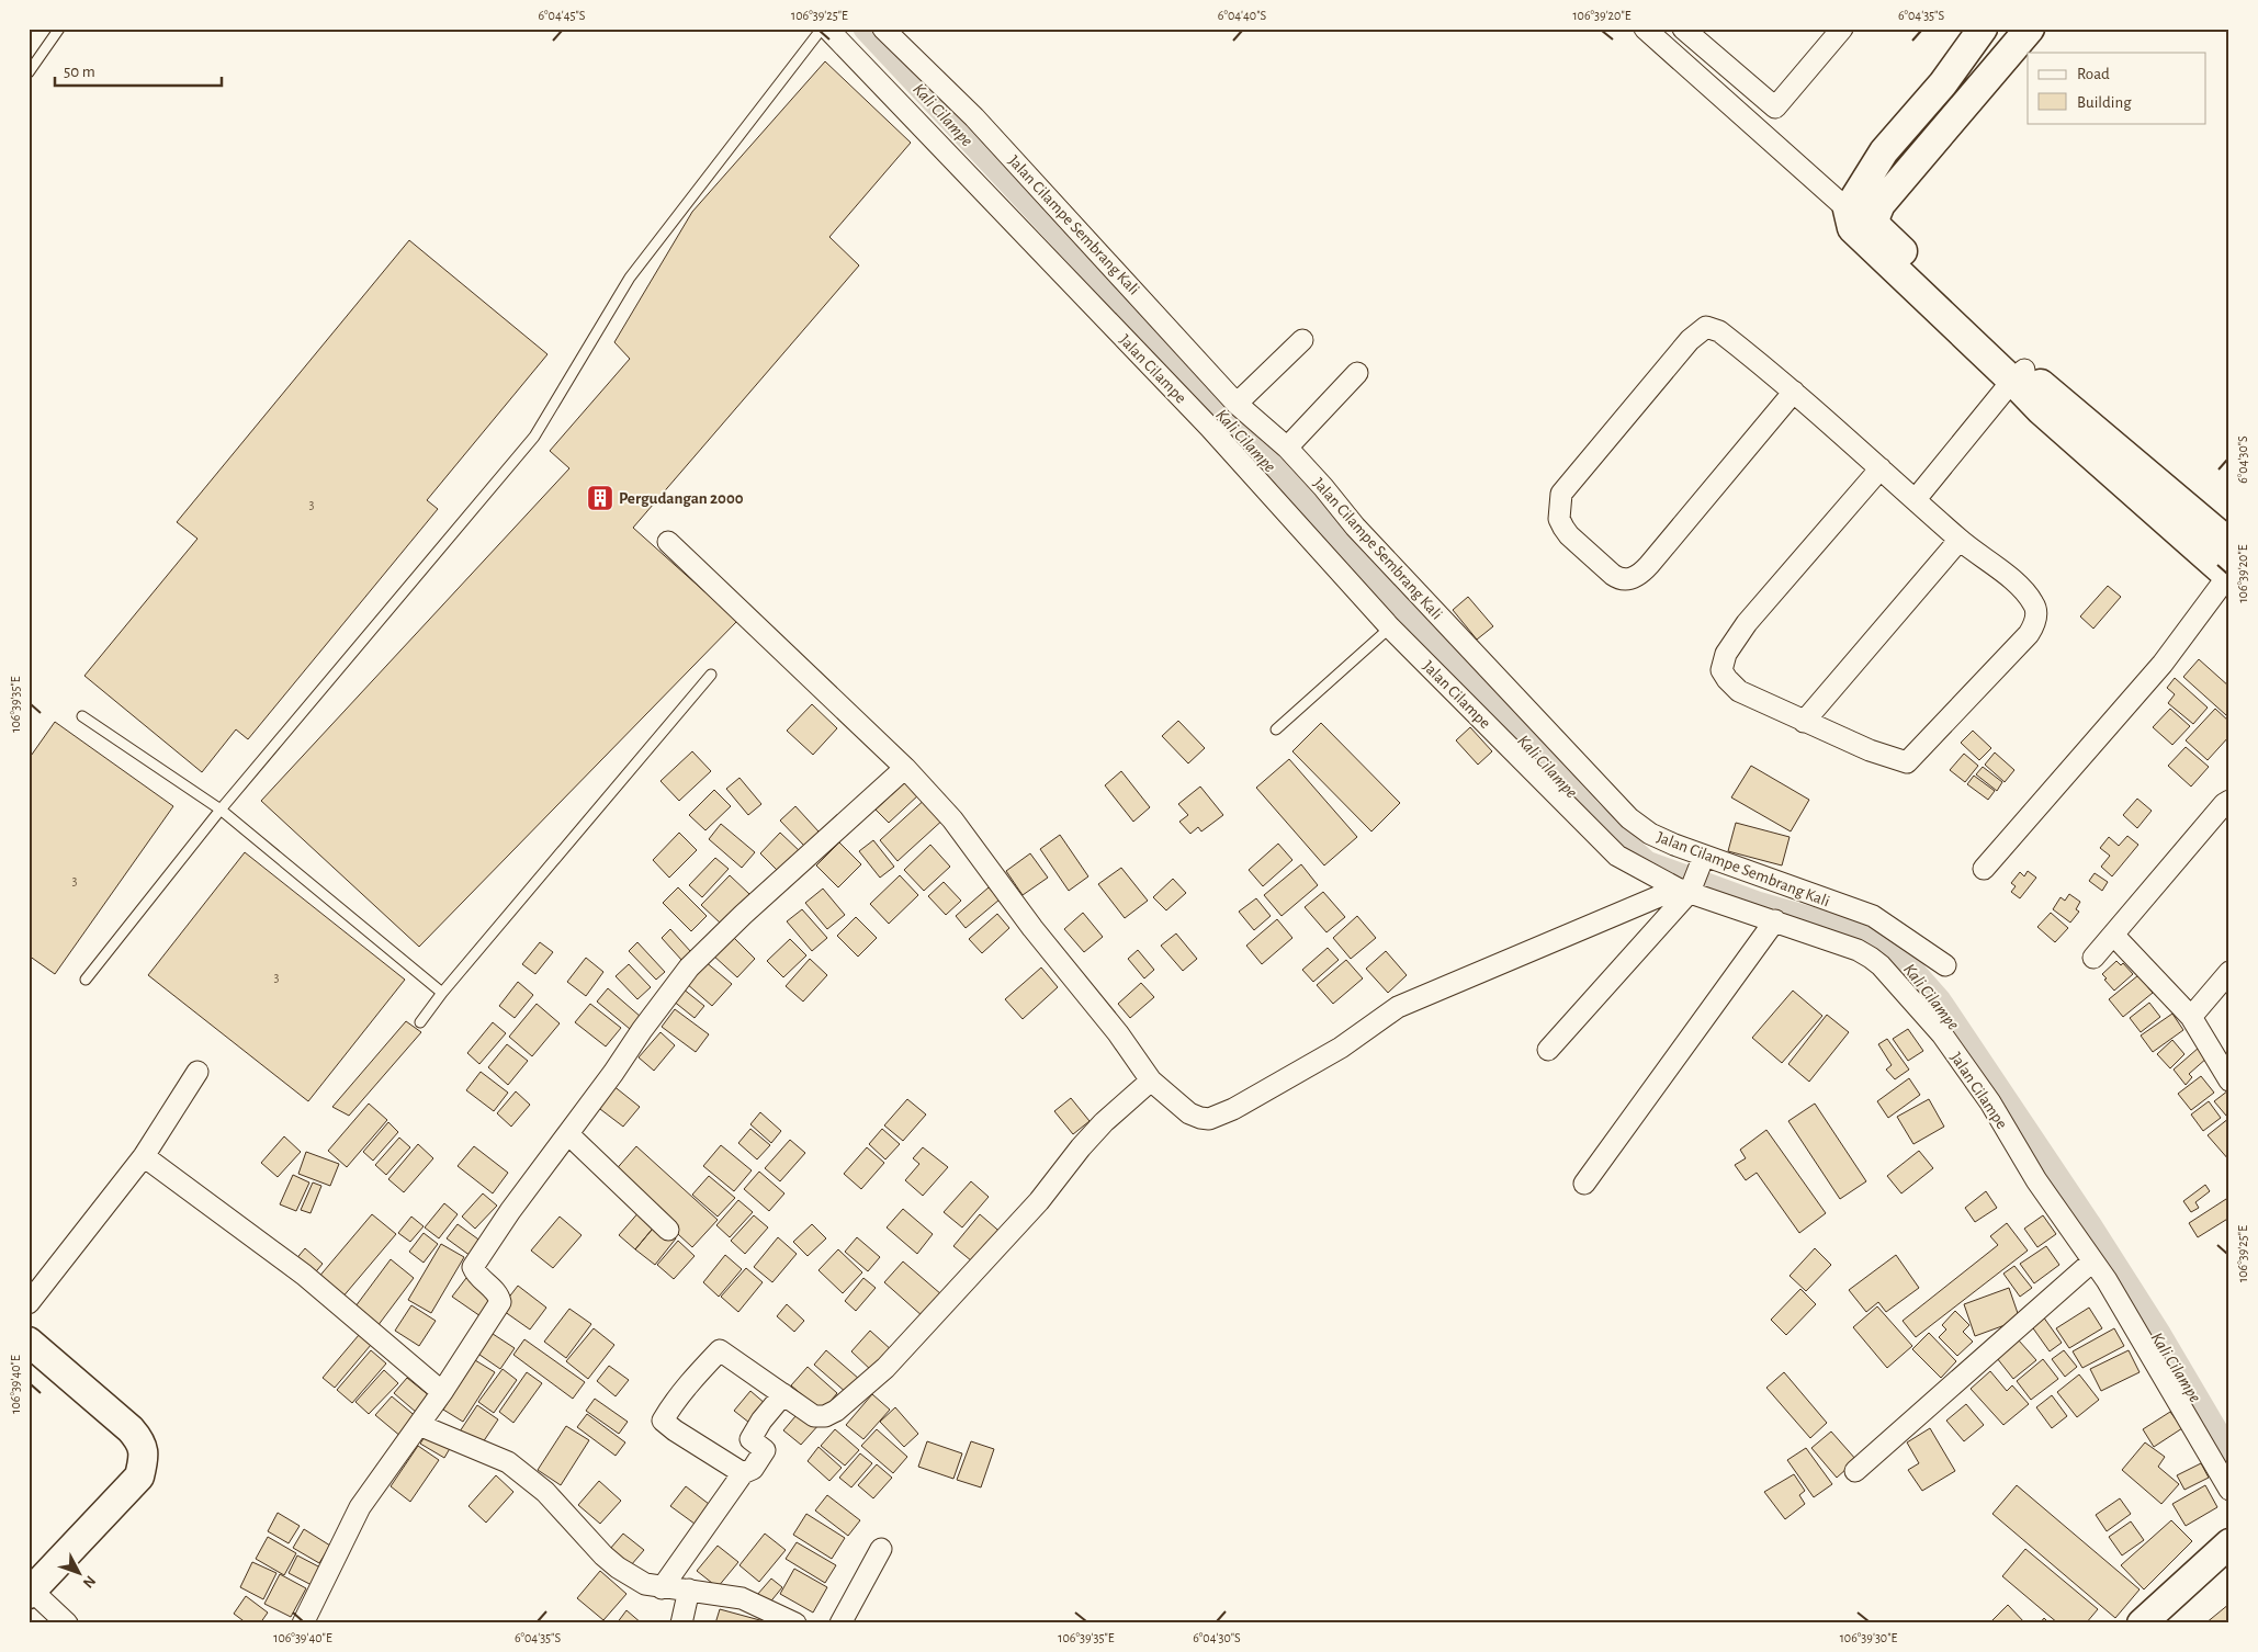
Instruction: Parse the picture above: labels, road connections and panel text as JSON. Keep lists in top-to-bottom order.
{
  "streets": {
    "street": ["Jalan Cilampe Sembrang Kali", "Jalan Cilampe"]
  },
  "water": ["Kali Cilampe"],
  "places": {
    "building": ["Pergudangan 2000"]
  },
  "house_numbers": ["3", "3", "3"],
  "legend": ["Road", "Building"],
  "scale_bar": "50 m",
  "north": "bottom right",
  "coordinates": [
    "6°04'45\"S",
    "106°39'25\"E",
    "6°04'40\"S",
    "106°39'20\"E",
    "6°04'35\"S",
    "6°04'30\"S",
    "106°39'35\"E",
    "106°39'40\"E",
    "106°39'30\"E"
  ]
}
